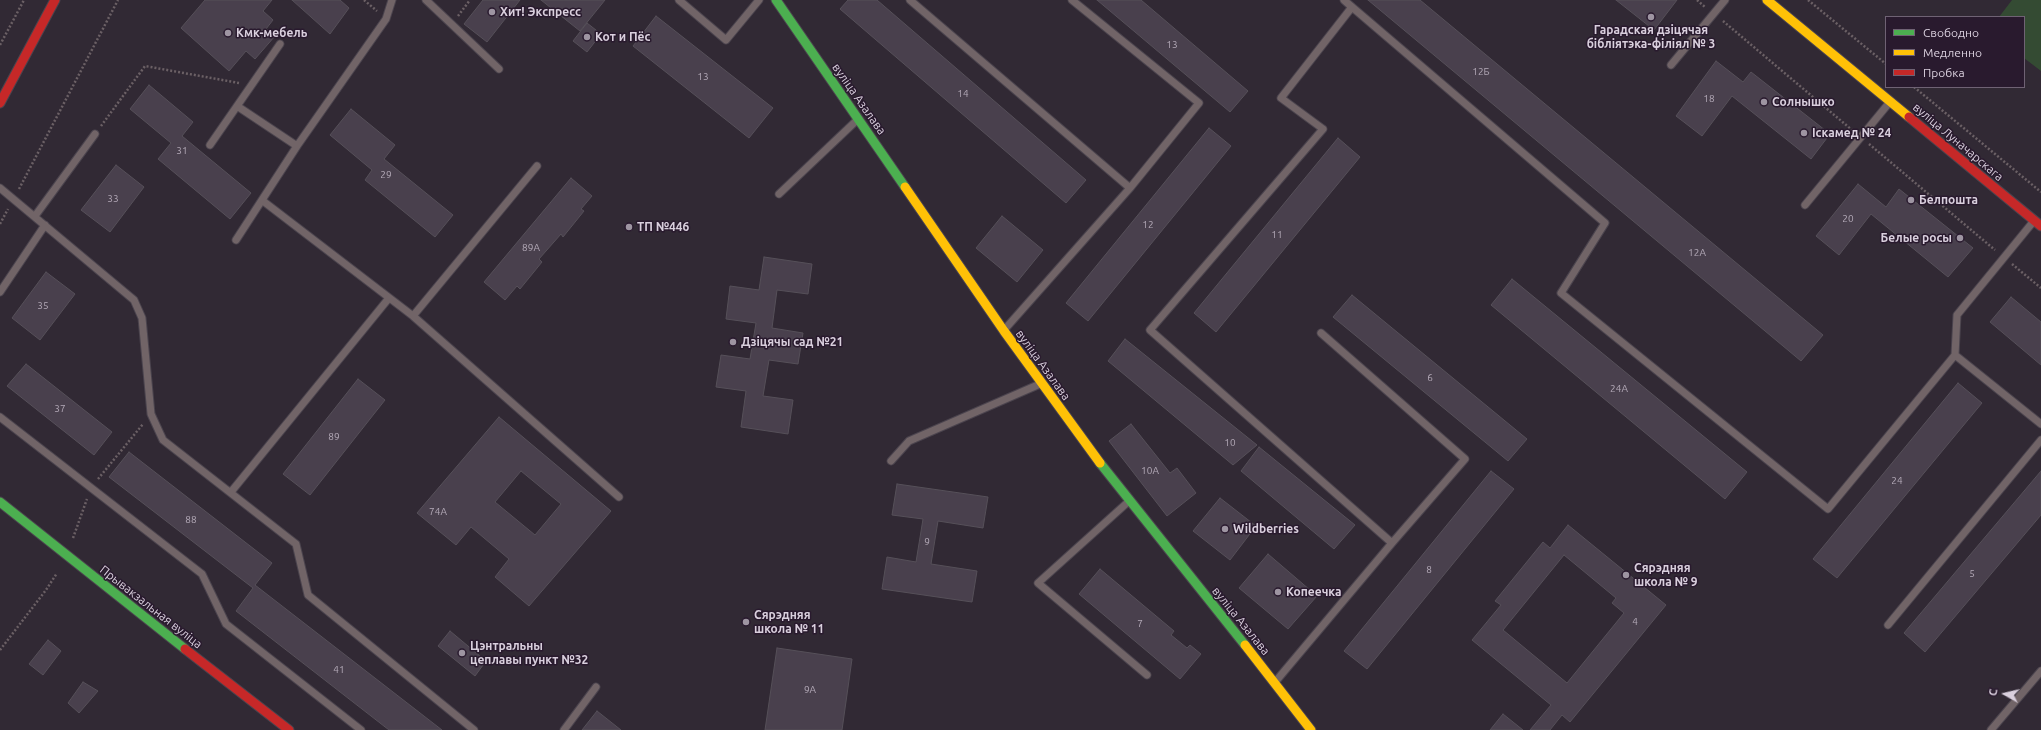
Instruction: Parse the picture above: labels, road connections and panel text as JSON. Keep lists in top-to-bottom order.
{
  "streets": {
    "street": ["вуліца Азалава", "вуліца Луначарскага", "Прывакзальная вуліца"]
  },
  "places": [
    "Хит! Экспресс",
    "Гарадская дзіцячая бібліятэка-філіял № 3",
    "Кмк-мебель",
    "Кот и Пёс",
    "Солнышко",
    "Іскамед № 24",
    "Белпошта",
    "ТП №446",
    "Белые росы",
    "Дзіцячы сад №21",
    "Wildberries",
    "Сярэдняя школа № 9",
    "Копеечка",
    "Сярэдняя школа № 11",
    "Цэнтральны цеплавы пункт №32"
  ],
  "house_numbers": [
    "13",
    "12Б",
    "13",
    "14",
    "18",
    "31",
    "29",
    "33",
    "20",
    "12",
    "11",
    "89А",
    "12А",
    "35",
    "6",
    "24А",
    "37",
    "89",
    "10",
    "10А",
    "24",
    "74А",
    "88",
    "9",
    "8",
    "5",
    "4",
    "7",
    "41",
    "9А"
  ],
  "legend": ["Свободно", "Медленно", "Пробка"],
  "north": "left"
}
